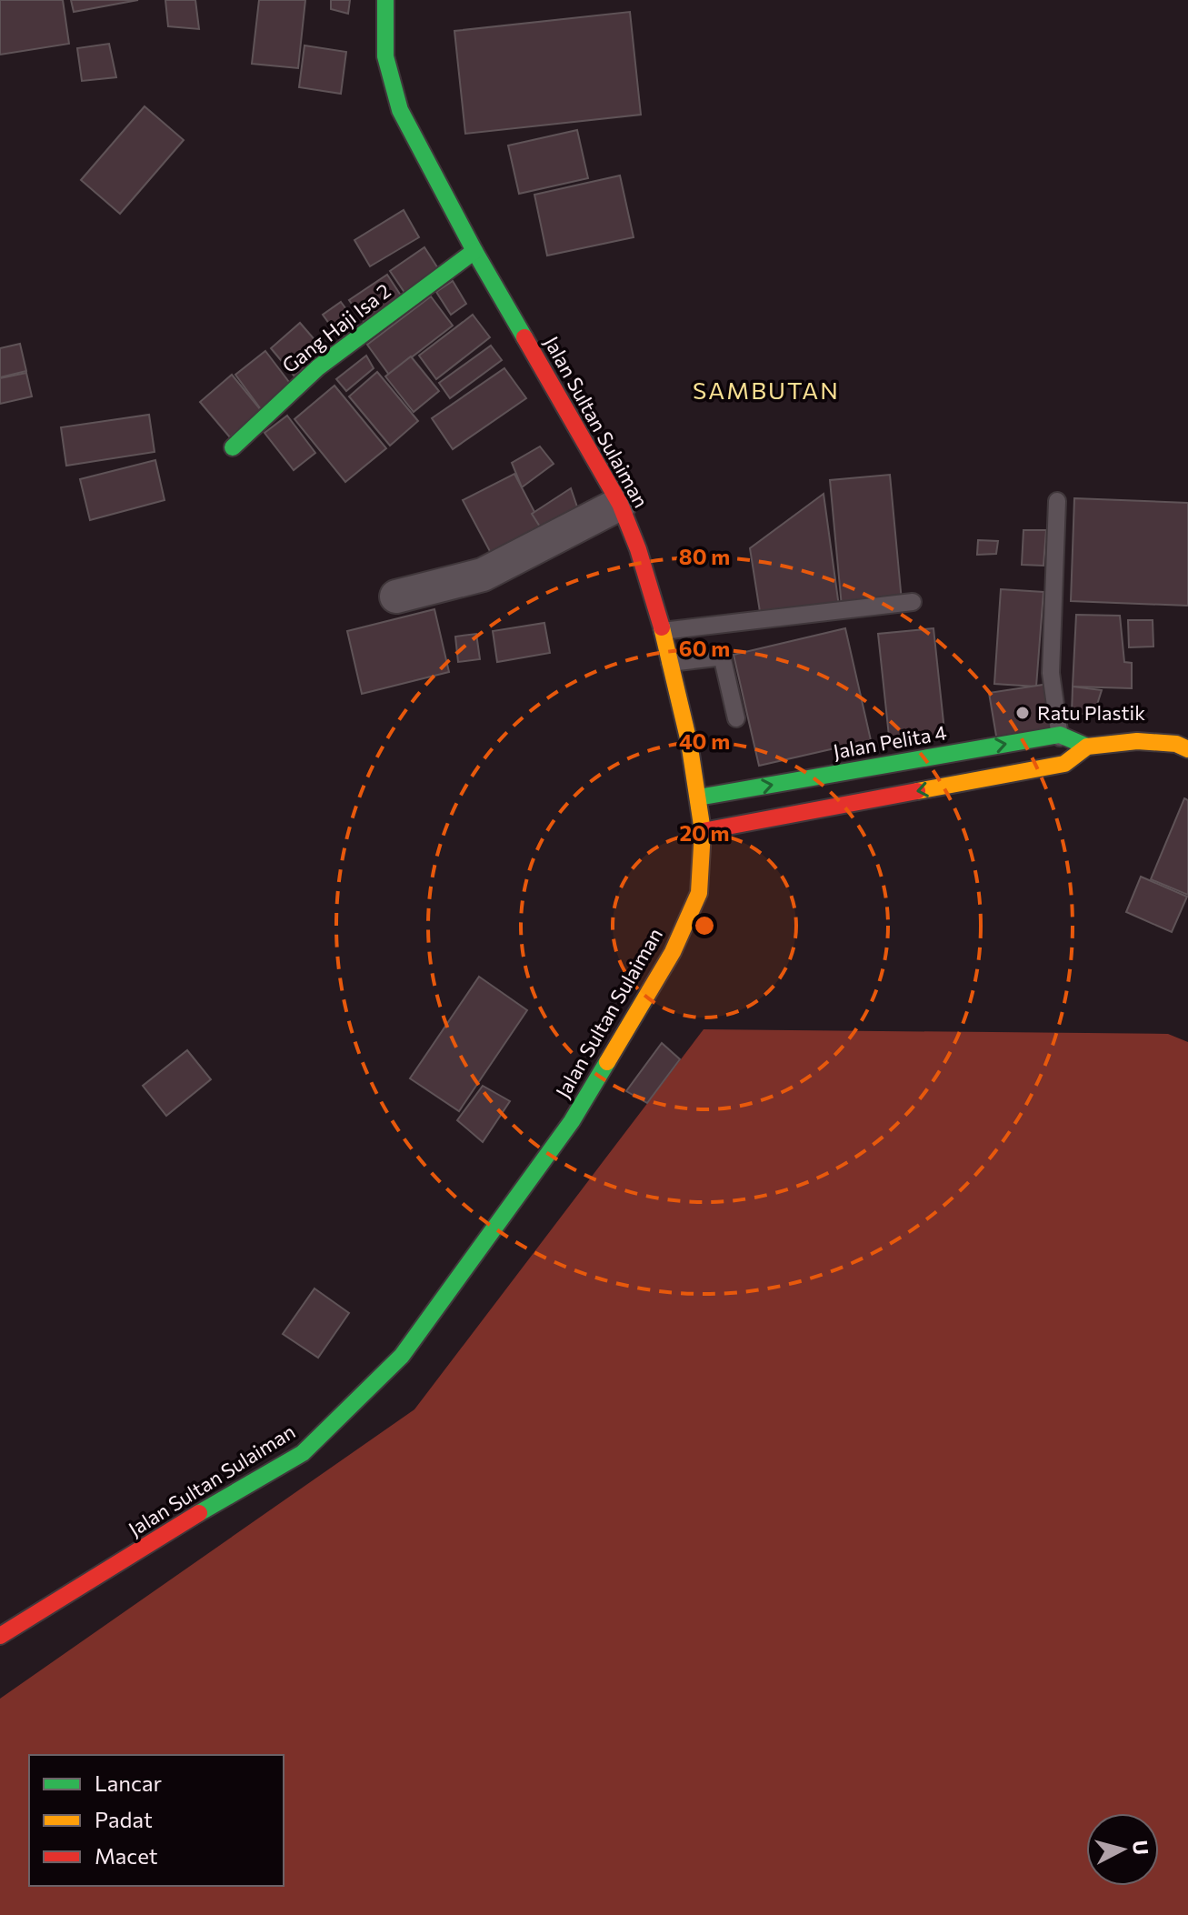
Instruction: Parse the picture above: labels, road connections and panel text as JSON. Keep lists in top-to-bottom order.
{
  "streets": {
    "main road": ["Gang Haji Isa 2", "Jalan Sultan Sulaiman", "Jalan Pelita 4"]
  },
  "crossings": [
    ["Gang Haji Isa 2", "Jalan Sultan Sulaiman"],
    ["Jalan Sultan Sulaiman", "Jalan Pelita 4"]
  ],
  "districts": ["SAMBUTAN"],
  "places": ["Ratu Plastik"],
  "legend": ["Lancar", "Padat", "Macet"],
  "north": "right",
  "rings": [
    "80 m",
    "60 m",
    "40 m",
    "20 m"
  ]
}
